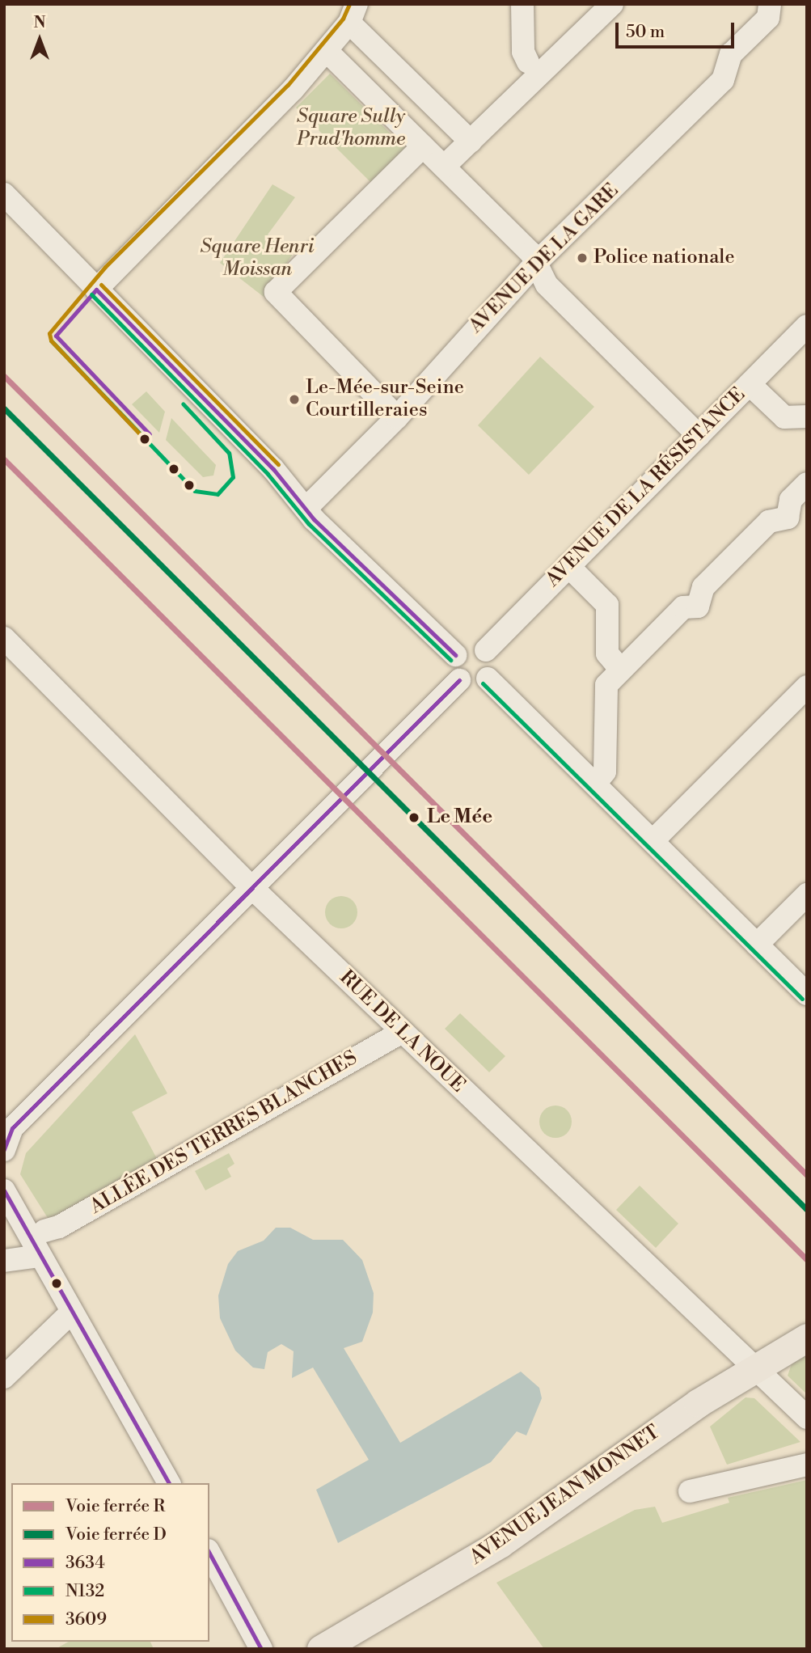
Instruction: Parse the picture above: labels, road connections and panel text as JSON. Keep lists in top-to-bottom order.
{
  "streets": {
    "main road": ["AVENUE JEAN MONNET"],
    "street": [
      "AVENUE DE LA GARE",
      "AVENUE DE LA RÉSISTANCE",
      "RUE DE LA NOUE",
      "ALLÉE DES TERRES BLANCHES"
    ]
  },
  "crossings": [
    ["RUE DE LA NOUE", "ALLÉE DES TERRES BLANCHES"],
    ["RUE DE LA NOUE", "AVENUE JEAN MONNET"]
  ],
  "parks": ["Square Sully Prud'homme", "Square Henri Moissan"],
  "places": ["Police nationale", "Le-Mée-sur-Seine Courtilleraies", "Le Mée"],
  "lines": [
    "transit line 3609",
    "transit line 3634",
    "transit line N132",
    "rail line R",
    "rail line D"
  ],
  "legend": [
    "Voie ferrée R",
    "Voie ferrée D",
    "3634",
    "N132",
    "3609"
  ],
  "scale_bar": "50 m",
  "north": "top"
}
